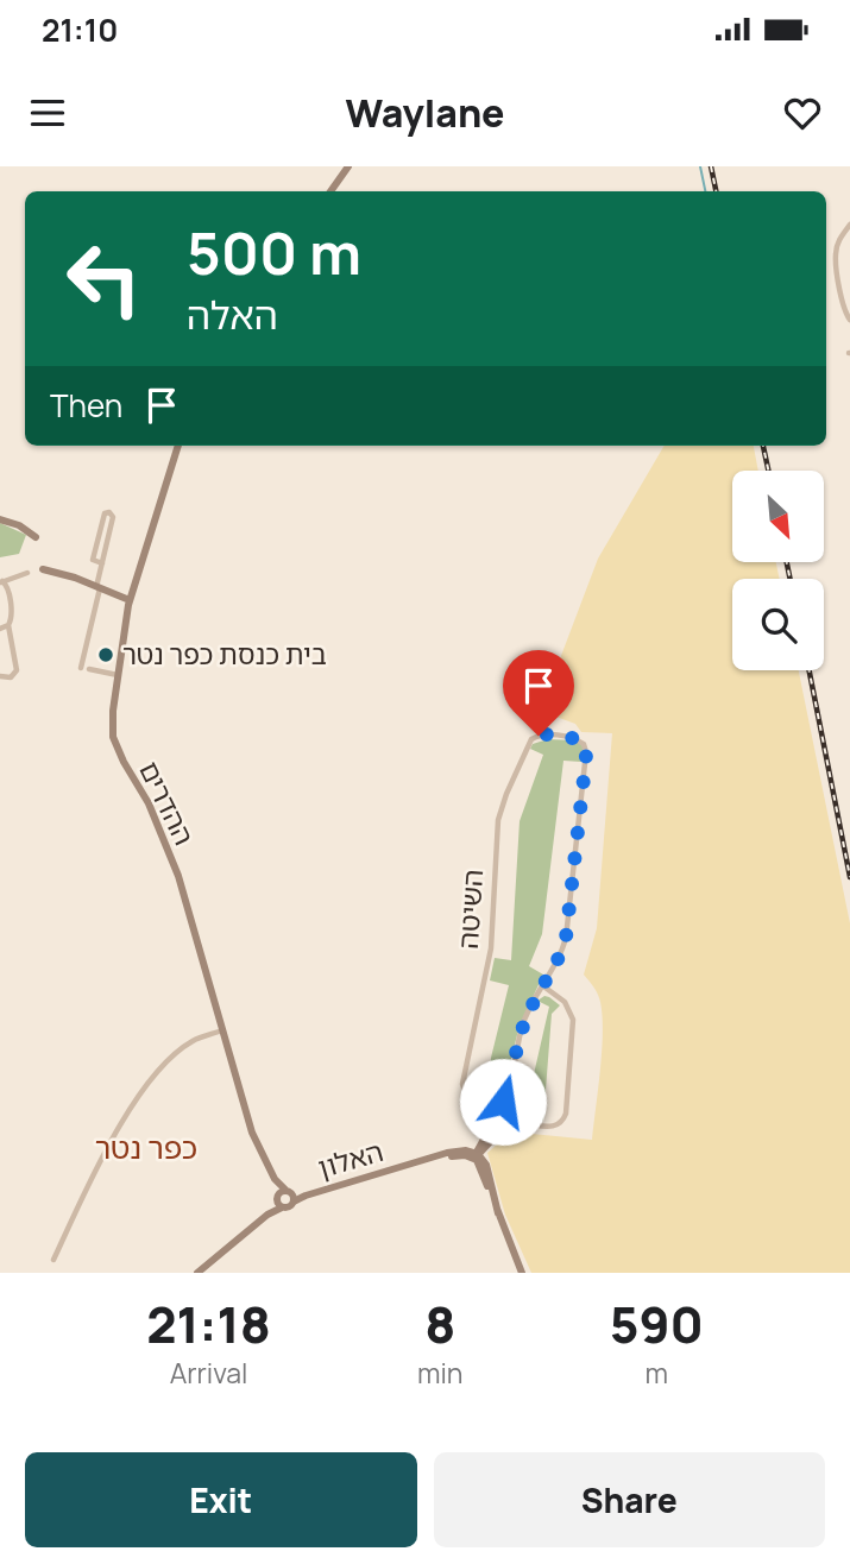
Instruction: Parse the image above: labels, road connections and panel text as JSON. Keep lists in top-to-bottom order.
{
  "streets": {
    "main road": ["ההדרים", "האלון"],
    "street": ["השיטה"]
  },
  "crossings": [
    ["ההדרים", "האלון"]
  ],
  "districts": ["כפר נטר"],
  "places": ["בית כנסת כפר נטר"],
  "north": "bottom right",
  "page": {
    "status": "21:10",
    "header": "Waylane",
    "turn": ["500 m", "האלה"],
    "then": "Then",
    "eta": [
      "21:18",
      "Arrival",
      "8",
      "min",
      "590",
      "m"
    ],
    "buttons": ["Exit", "Share"]
  }
}
